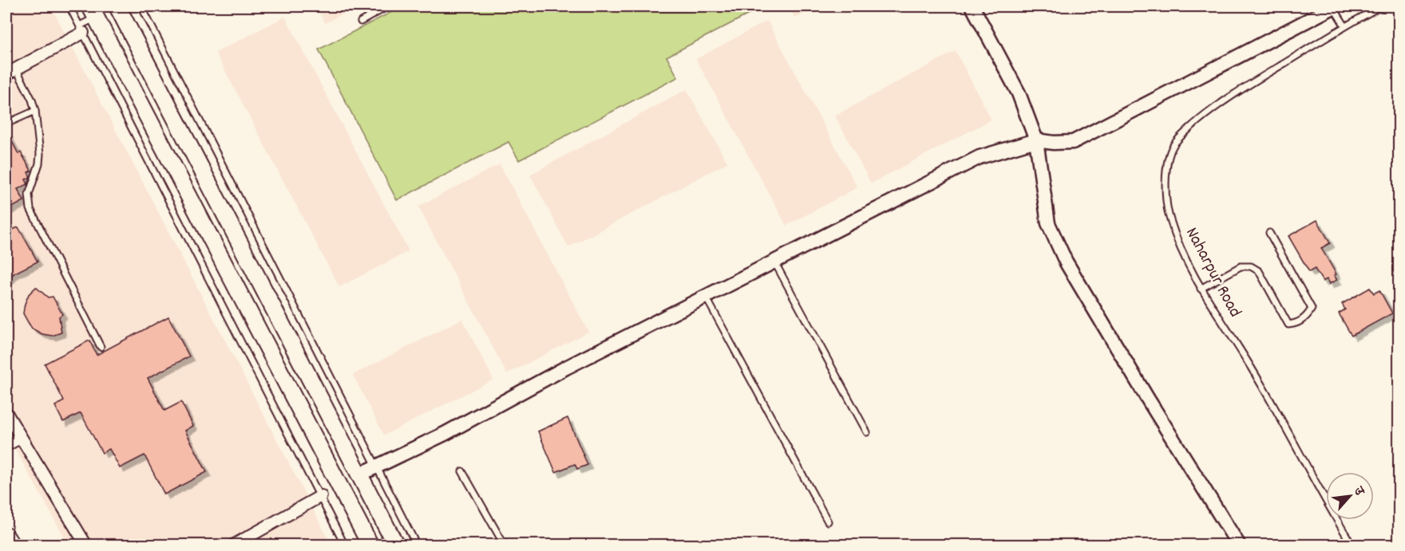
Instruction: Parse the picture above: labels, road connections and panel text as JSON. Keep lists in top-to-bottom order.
{
  "streets": {
    "lane": ["Naharpur Road"]
  },
  "north": "top right"
}
